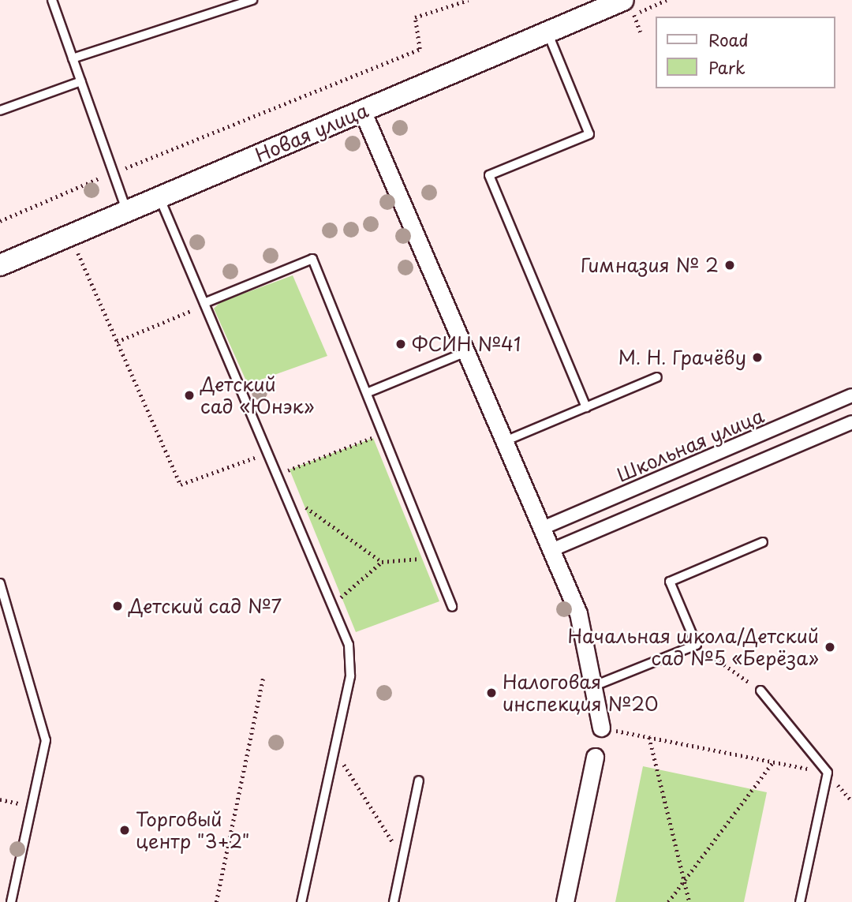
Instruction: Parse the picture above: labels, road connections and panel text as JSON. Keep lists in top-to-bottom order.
{
  "streets": {
    "street": ["Новая улица", "Школьная улица"]
  },
  "places": [
    "Гимназия № 2",
    "ФСИН №41",
    "М. Н. Грачёву",
    "Детский сад «Юнэк»",
    "Детский сад №7",
    "Начальная школа/Детский сад №5 «Берёза»",
    "Налоговая инспекция №20",
    "Торговый центр \"3+2\""
  ],
  "legend": ["Road", "Park"]
}
